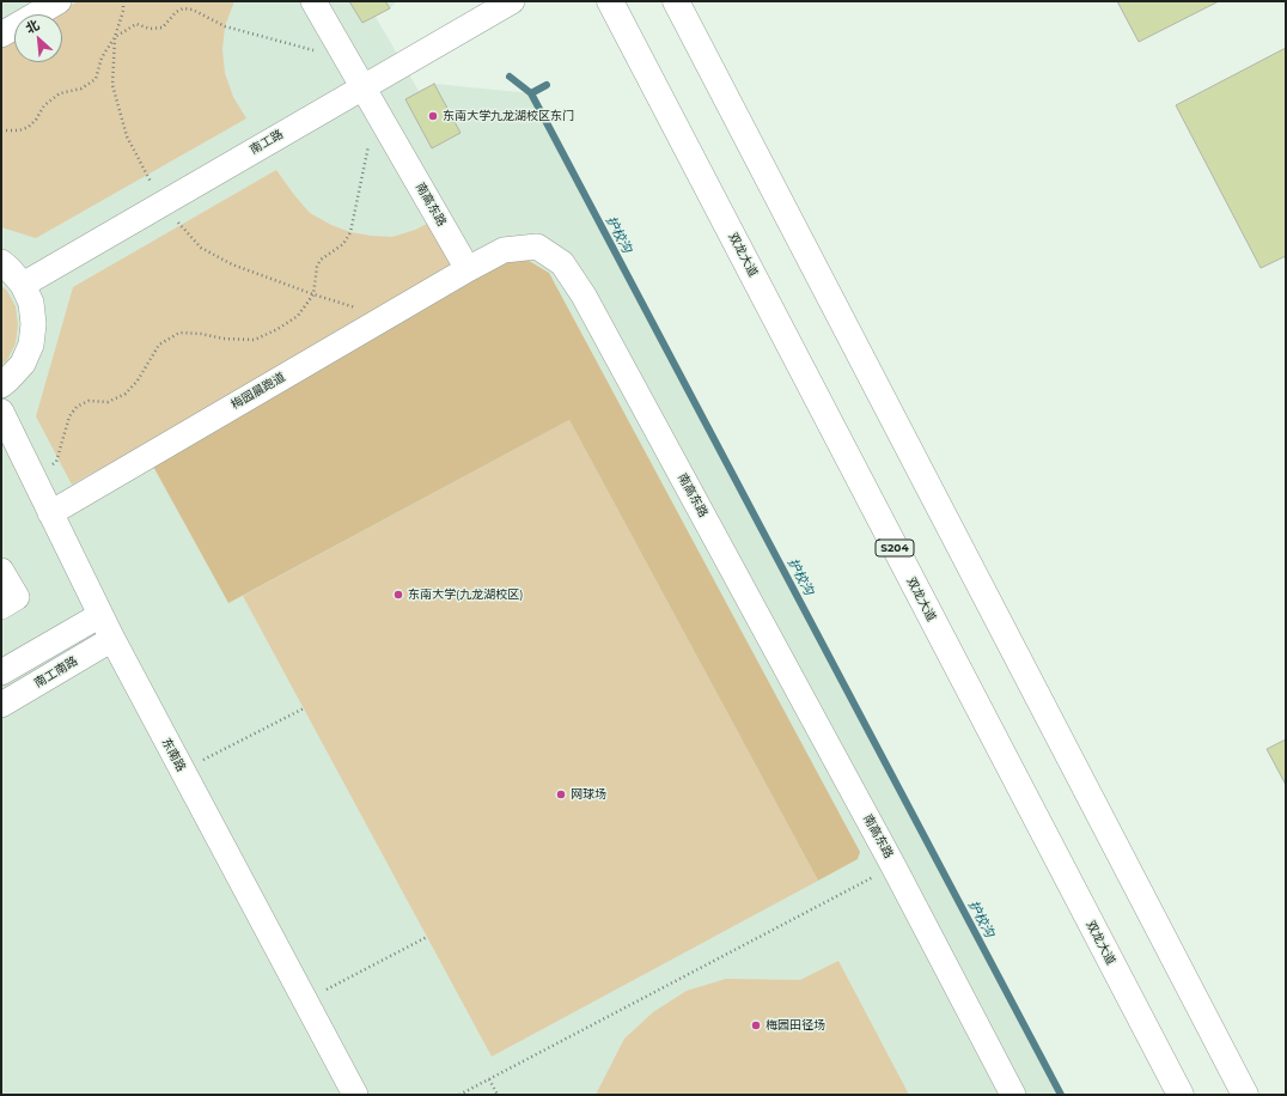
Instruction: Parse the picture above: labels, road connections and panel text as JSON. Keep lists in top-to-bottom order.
{
  "streets": {
    "main road": ["双龙大道", "S204"],
    "street": [
      "南工路",
      "南高东路",
      "梅园晨跑道",
      "南工南路",
      "东南路"
    ]
  },
  "crossings": [
    ["南工路", "南高东路"],
    ["南高东路", "梅园晨跑道"],
    ["梅园晨跑道", "东南路"],
    ["南工南路", "东南路"]
  ],
  "water": ["护校沟"],
  "places": [
    "东南大学九龙湖校区东门",
    "东南大学(九龙湖校区)",
    "网球场",
    "梅园田径场"
  ],
  "north": "top left"
}
